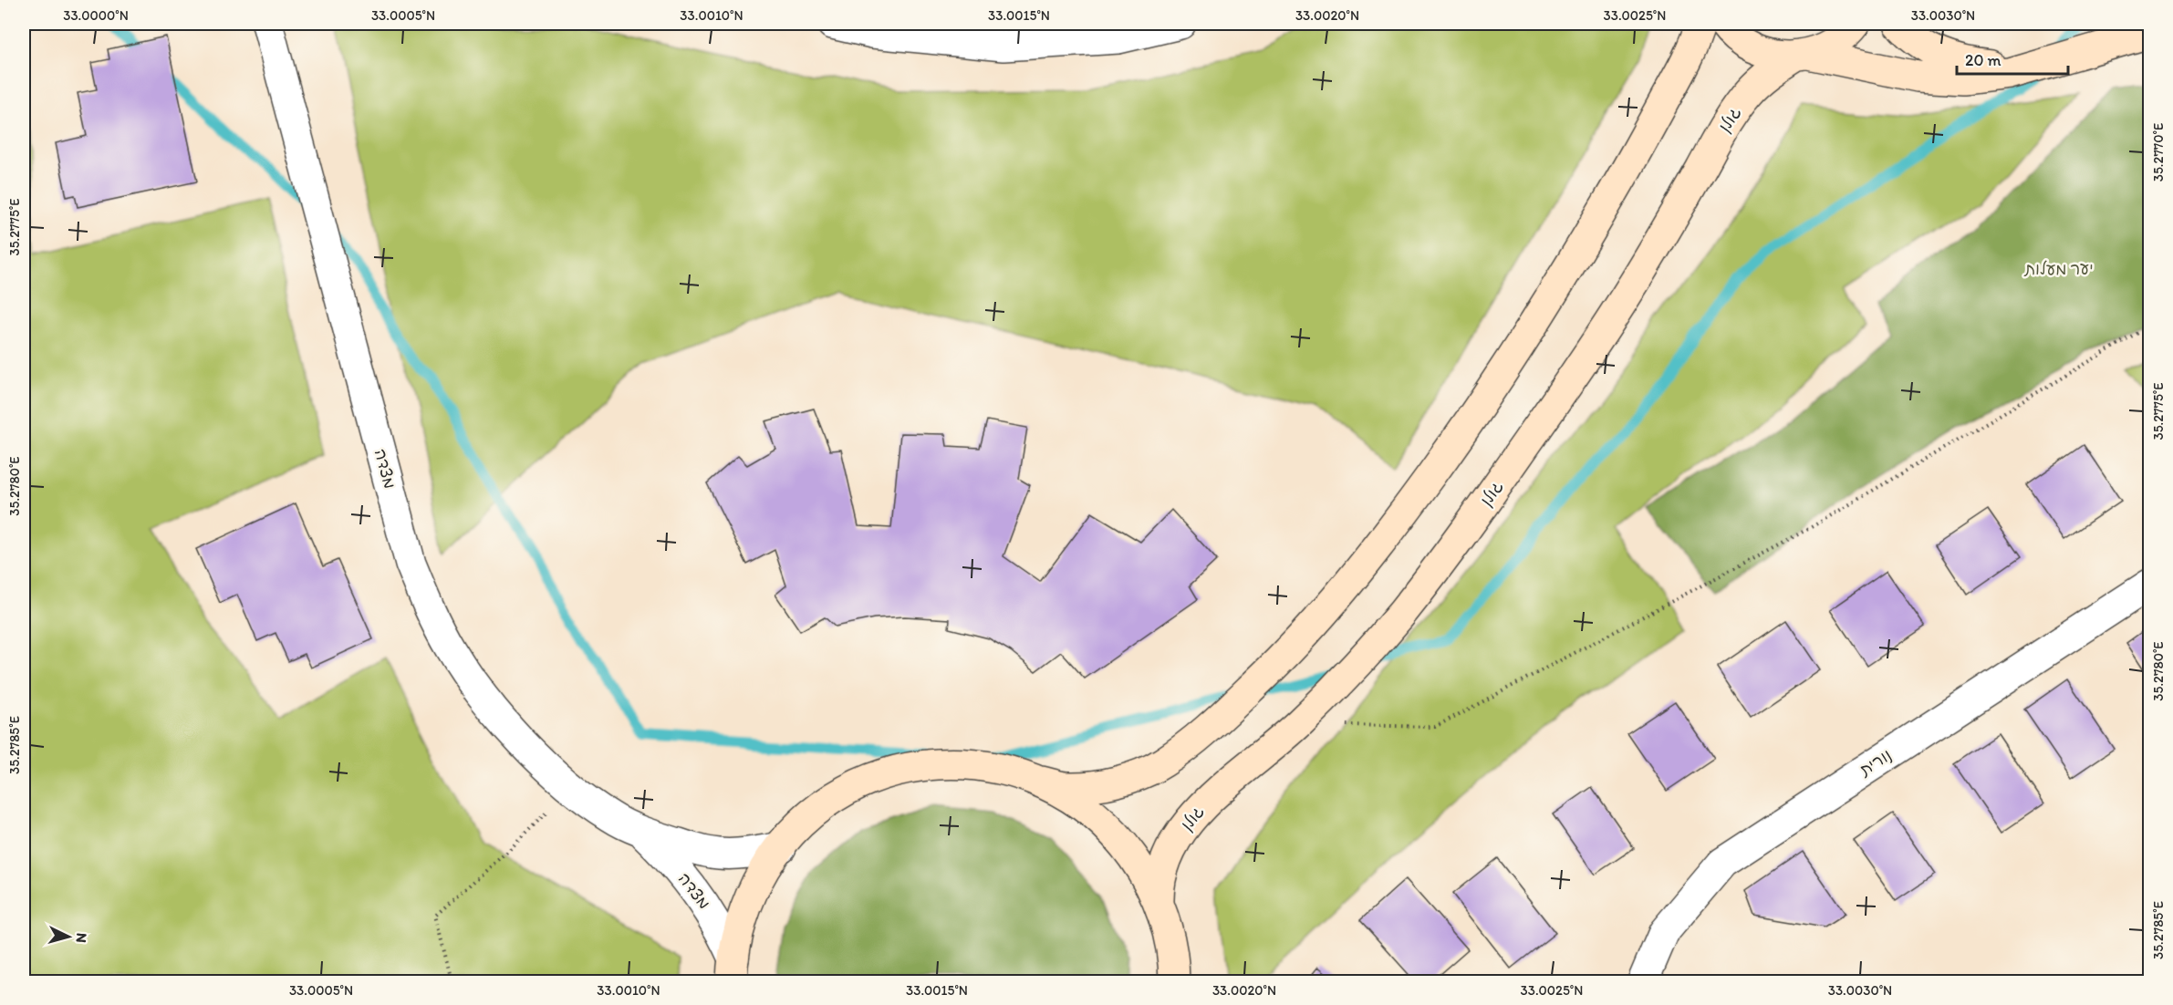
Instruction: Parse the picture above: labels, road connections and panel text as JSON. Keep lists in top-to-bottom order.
{
  "streets": {
    "street": ["גולן", "מצדה", "נורית"]
  },
  "parks": ["יער מעלות"],
  "scale_bar": "20 m",
  "north": "right",
  "coordinates": [
    "33.0000°N",
    "33.0005°N",
    "33.0010°N",
    "33.0015°N",
    "33.0020°N",
    "33.0025°N",
    "33.0030°N",
    "35.2770°E",
    "35.2775°E",
    "35.2780°E",
    "35.2785°E"
  ]
}
